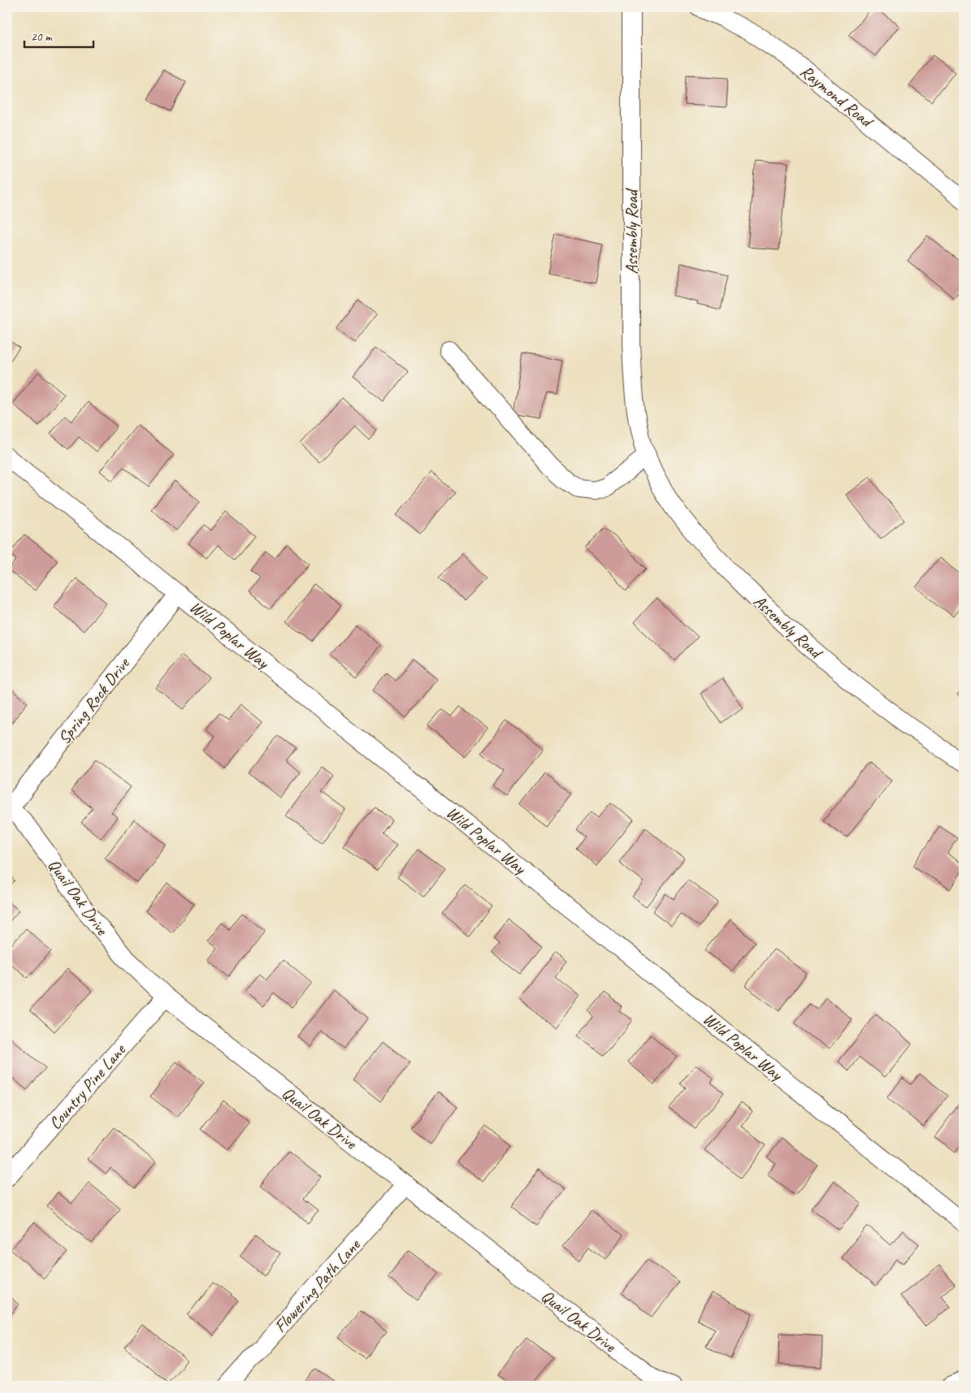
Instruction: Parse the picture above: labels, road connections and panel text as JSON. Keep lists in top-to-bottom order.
{
  "streets": {
    "street": [
      "Raymond Road",
      "Assembly Road",
      "Wild Poplar Way",
      "Spring Rock Drive",
      "Quail Oak Drive",
      "Country Pine Lane",
      "Flowering Path Lane"
    ]
  },
  "crossings": [
    ["Wild Poplar Way", "Spring Rock Drive"],
    ["Spring Rock Drive", "Quail Oak Drive"],
    ["Quail Oak Drive", "Country Pine Lane"],
    ["Quail Oak Drive", "Flowering Path Lane"]
  ],
  "scale_bar": "20 m"
}
